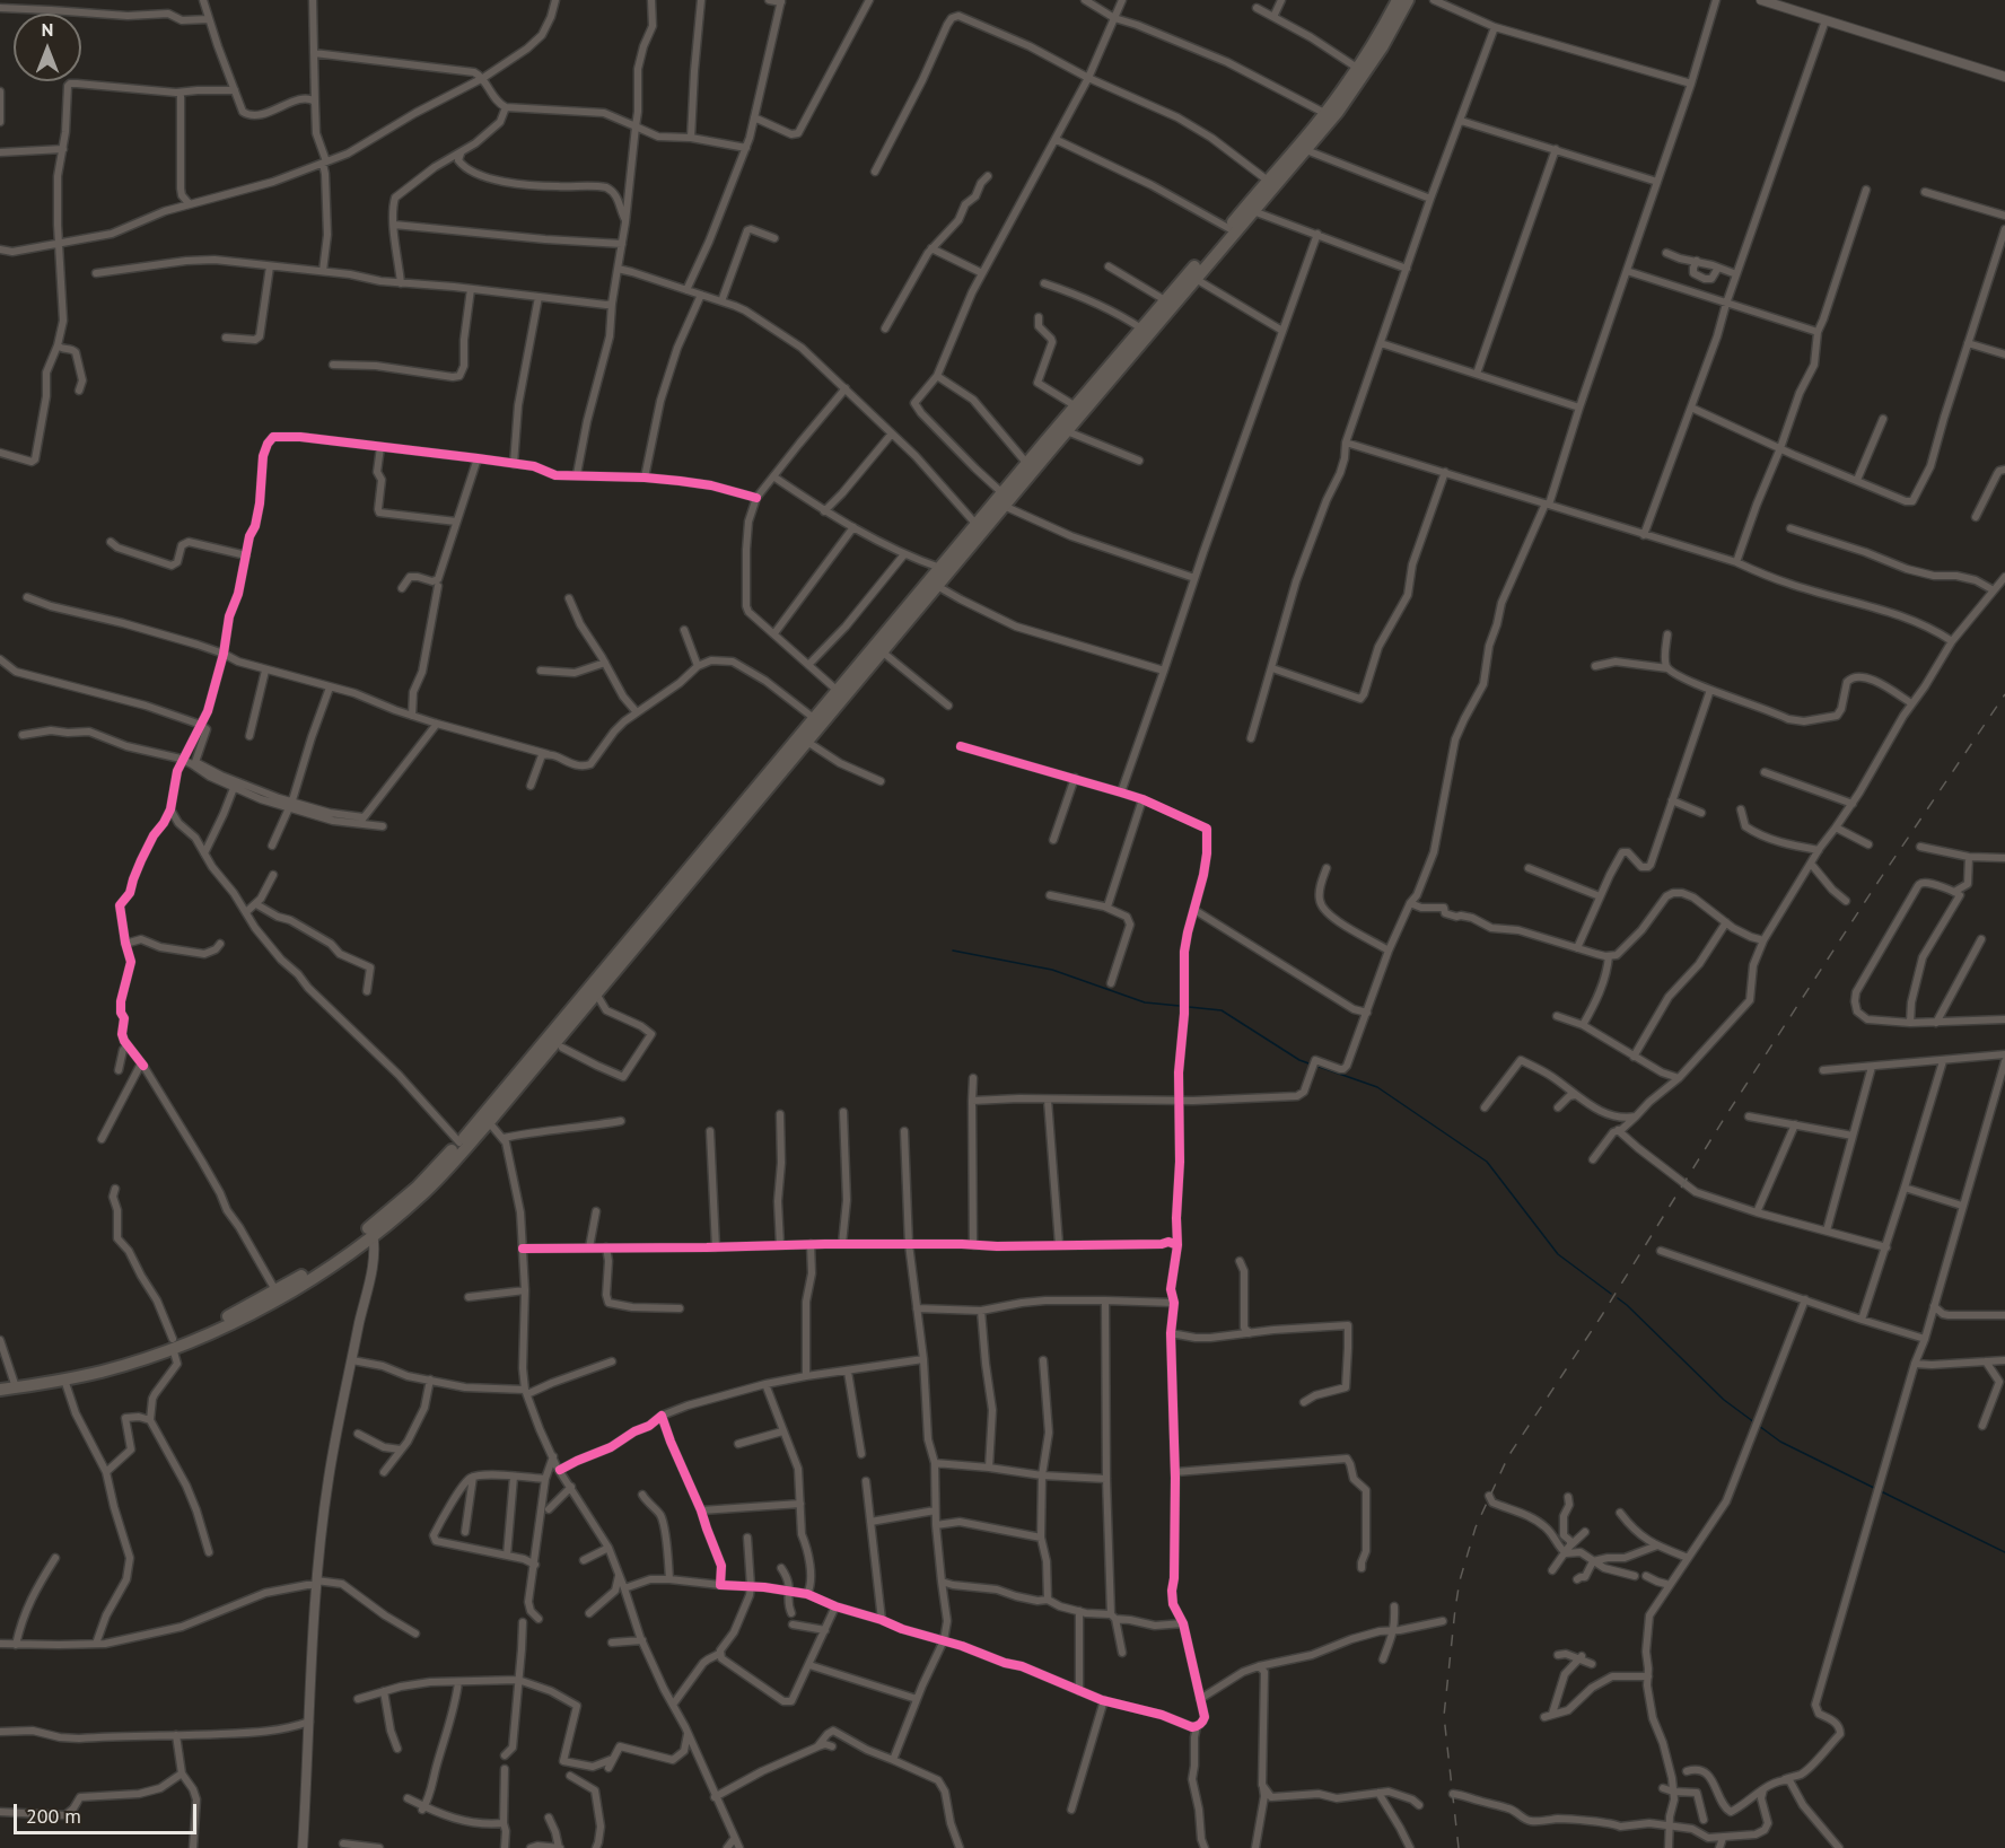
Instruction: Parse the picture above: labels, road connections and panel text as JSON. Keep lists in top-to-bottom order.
{
  "scale_bar": "200 m",
  "north": "top"
}
